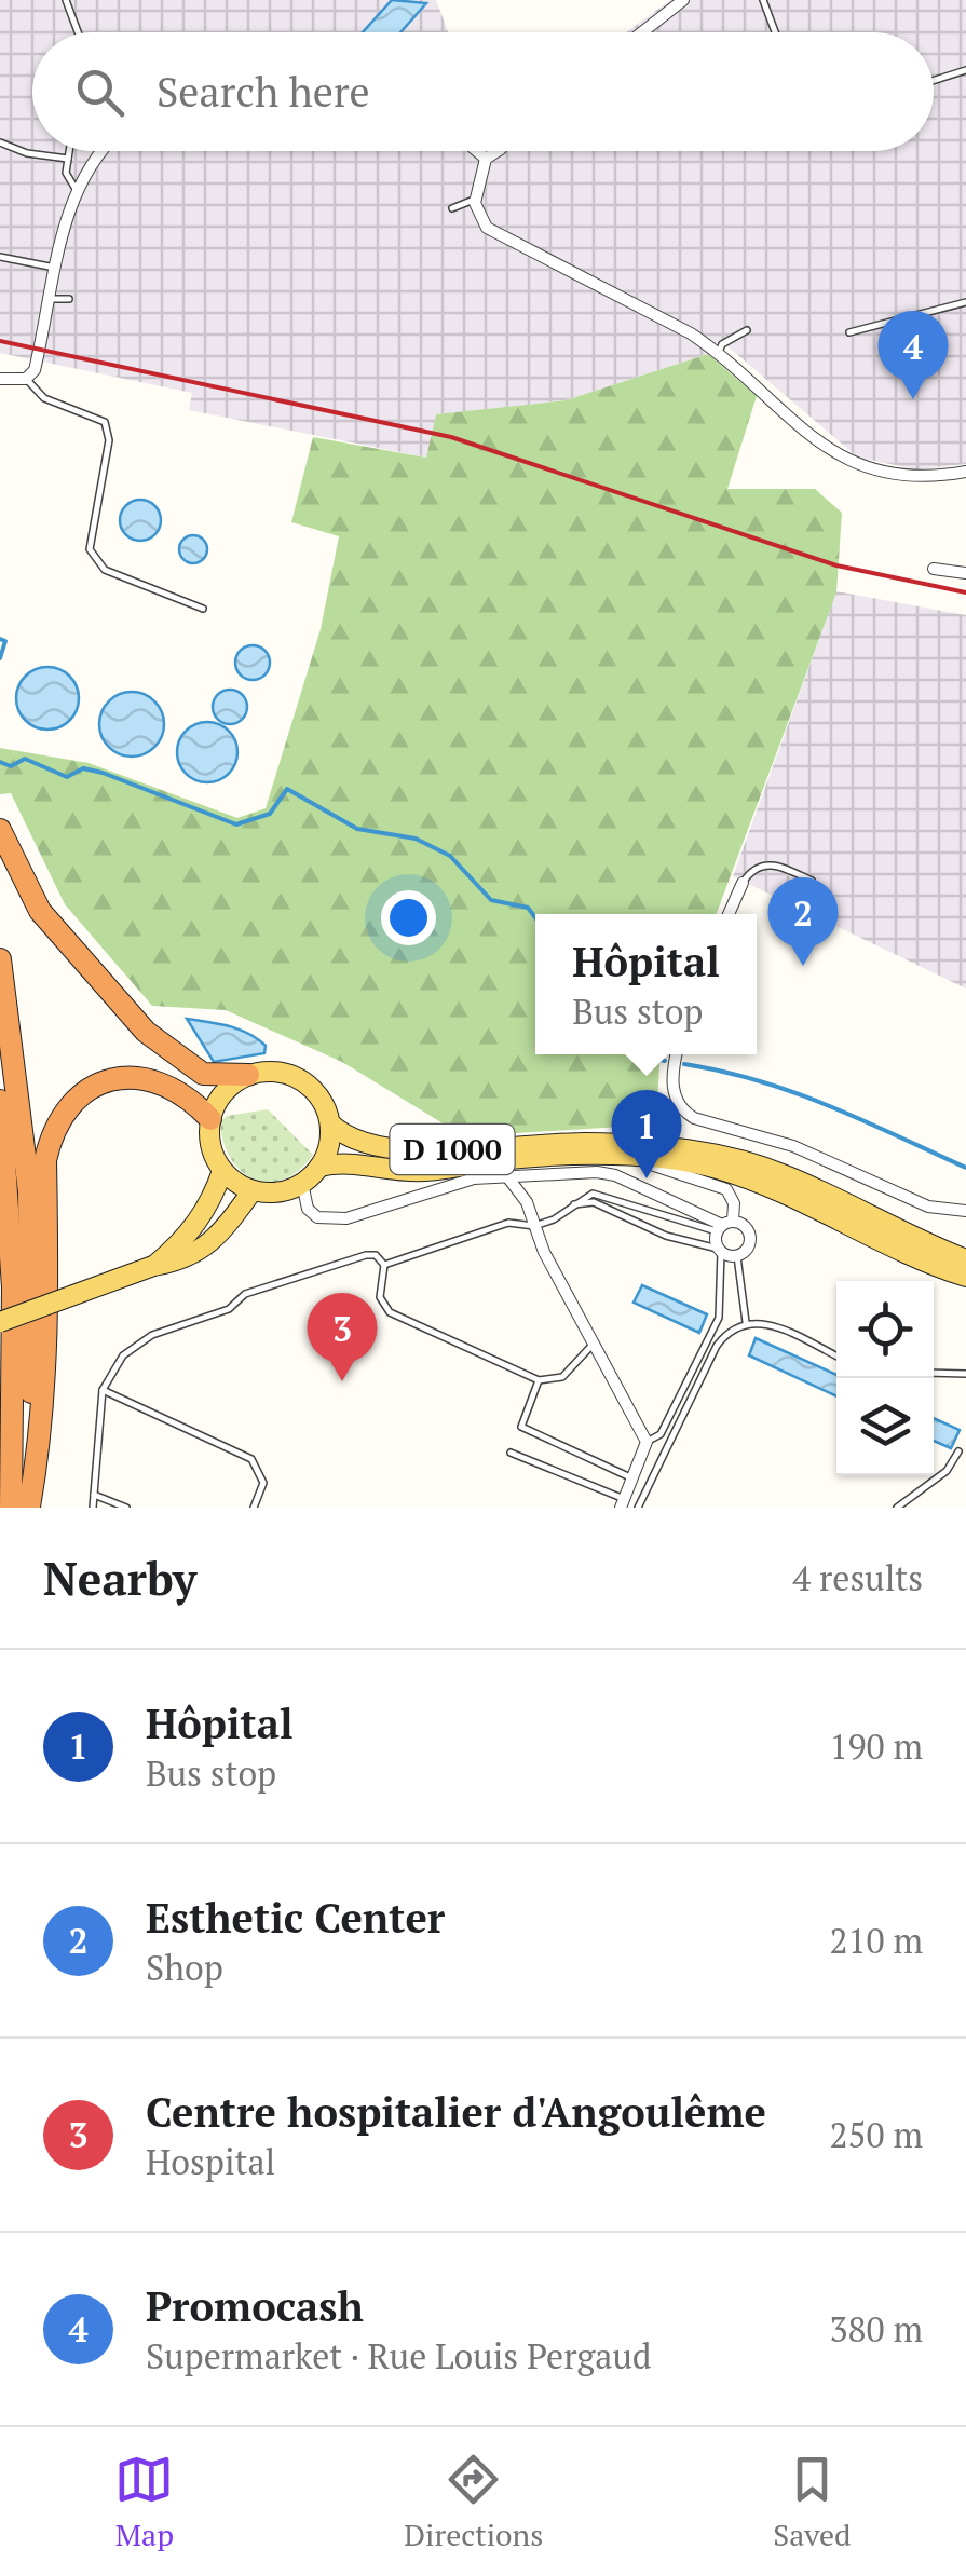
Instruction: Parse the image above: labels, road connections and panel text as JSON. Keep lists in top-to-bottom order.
{
  "streets": {
    "main road": ["D 1000"]
  },
  "page": {
    "search": "Search here",
    "pins": [
      "4",
      "2",
      "1",
      "3"
    ],
    "popup": ["Hôpital", "Bus stop"],
    "heading": ["Nearby", "4 results"],
    "list": [
      {
        "mark": "1",
        "name": "Hôpital",
        "note": "Bus stop",
        "value": "190 m"
      },
      {
        "mark": "2",
        "name": "Esthetic Center",
        "note": "Shop",
        "value": "210 m"
      },
      {
        "mark": "3",
        "name": "Centre hospitalier d'Angoulême",
        "note": "Hospital",
        "value": "250 m"
      },
      {
        "mark": "4",
        "name": "Promocash",
        "note": "Supermarket · Rue Louis Pergaud",
        "value": "380 m"
      }
    ],
    "nav": ["Map", "Directions", "Saved"]
  }
}
